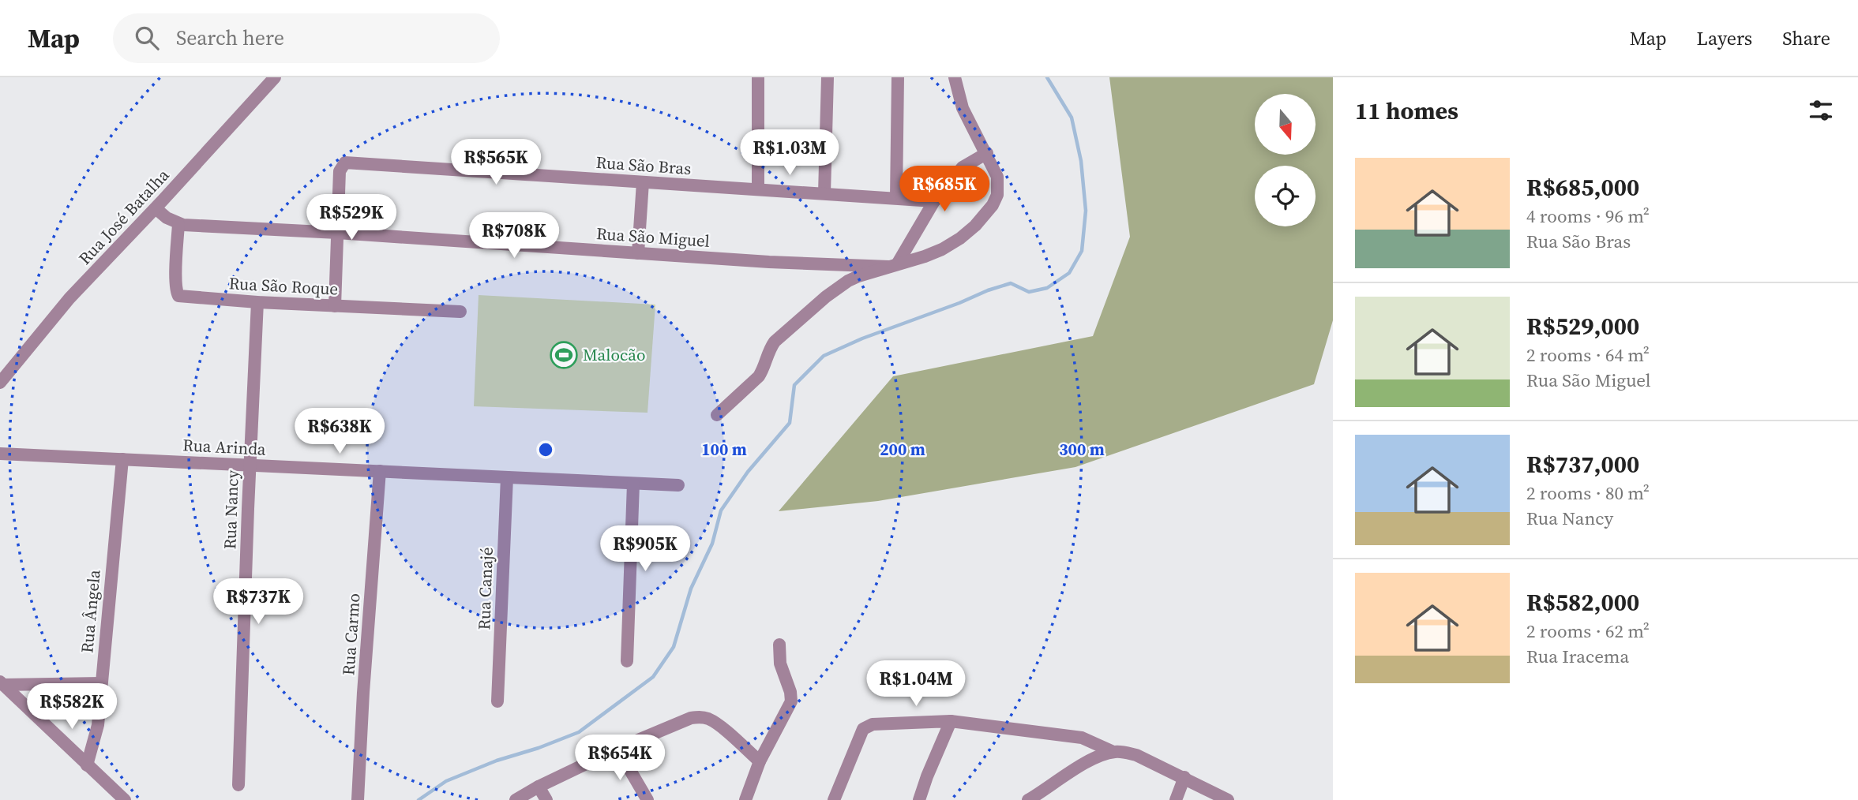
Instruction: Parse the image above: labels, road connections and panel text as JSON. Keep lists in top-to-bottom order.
{
  "streets": {
    "street": [
      "Rua São Bras",
      "Rua José Batalha",
      "Rua São Miguel",
      "Rua São Roque",
      "Rua Arinda",
      "Rua Nancy",
      "Rua Canajé",
      "Rua Ângela",
      "Rua Carmo"
    ]
  },
  "crossings": [
    ["Rua São Bras", "Rua São Miguel"],
    ["Rua São Miguel", "Rua São Roque"],
    ["Rua São Roque", "Rua Nancy"],
    ["Rua Arinda", "Rua Nancy"],
    ["Rua Arinda", "Rua Canajé"],
    ["Rua Arinda", "Rua Ângela"],
    ["Rua Arinda", "Rua Carmo"]
  ],
  "places": {
    "sports": ["Malocão"]
  },
  "north": "bottom",
  "page": {
    "header": "Map",
    "search": "Search here",
    "nav": ["Map", "Layers", "Share"],
    "heading": "11 homes",
    "price": [
      "R$1.03M",
      "R$565K",
      "R$685K",
      "R$529K",
      "R$708K",
      "R$638K",
      "R$905K",
      "R$737K",
      "R$1.04M",
      "R$582K",
      "R$654K"
    ],
    "list": [
      {
        "name": "R$685,000",
        "note": "4 rooms · 96 m² · Rua São Bras"
      },
      {
        "name": "R$529,000",
        "note": "2 rooms · 64 m² · Rua São Miguel"
      },
      {
        "name": "R$737,000",
        "note": "2 rooms · 80 m² · Rua Nancy"
      },
      {
        "name": "R$582,000",
        "note": "2 rooms · 62 m² · Rua Iracema"
      }
    ]
  },
  "rings": ["100 m", "200 m", "300 m"]
}
